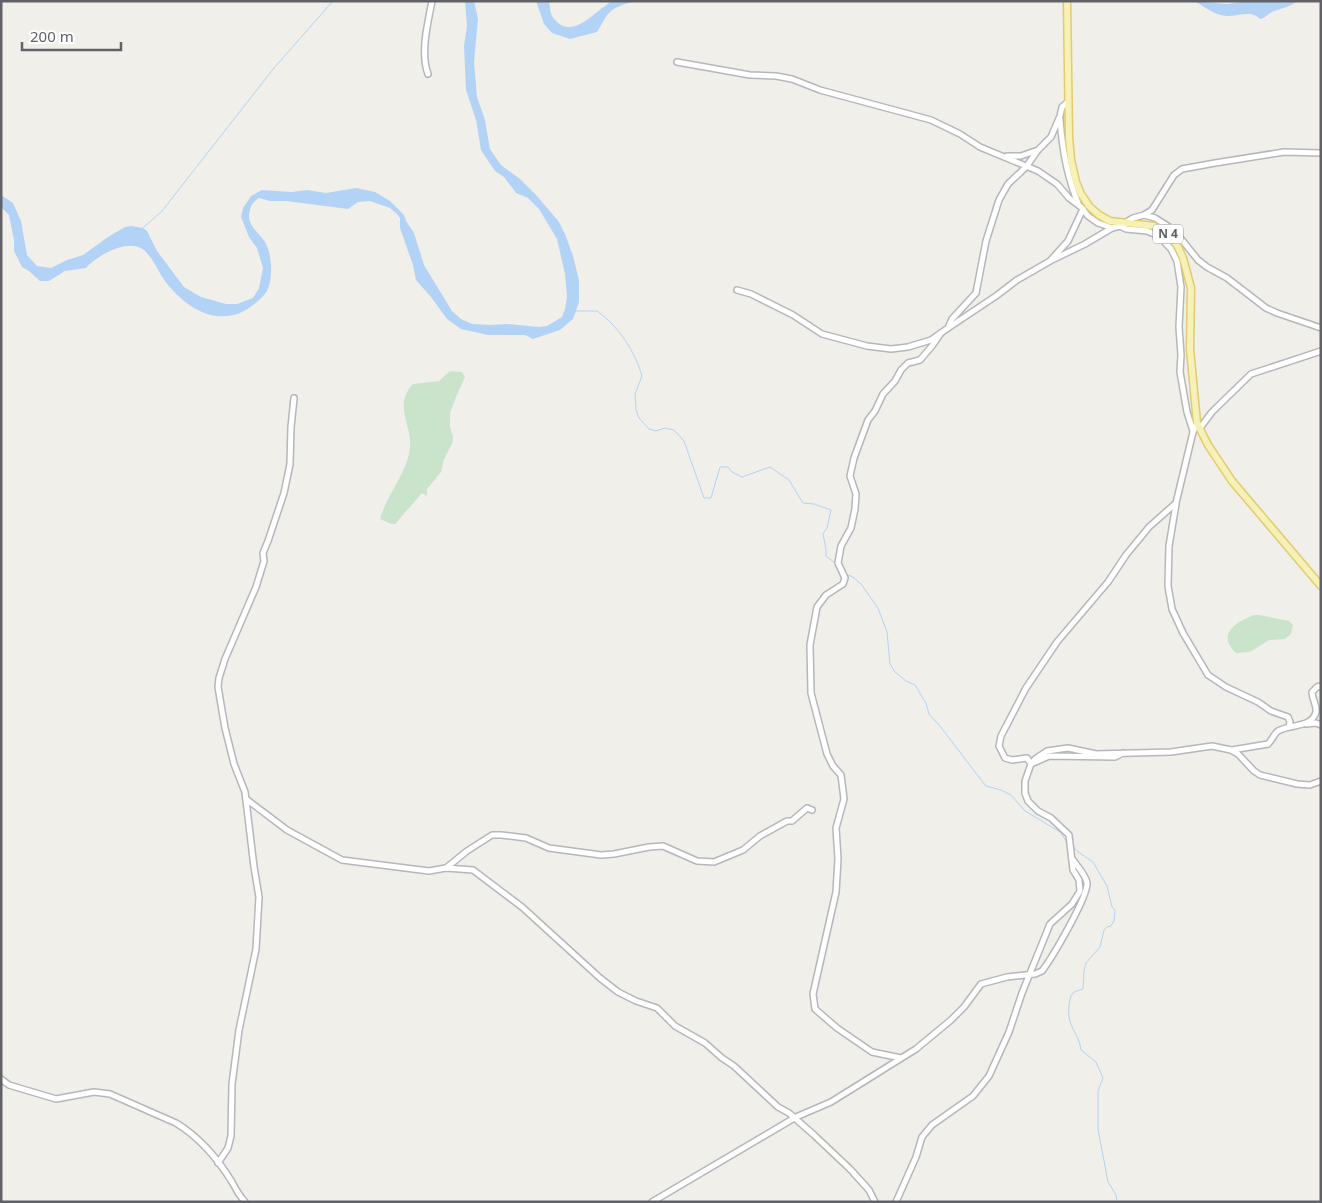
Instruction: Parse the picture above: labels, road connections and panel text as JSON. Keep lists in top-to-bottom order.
{
  "streets": {
    "main road": ["N 4"]
  },
  "scale_bar": "200 m"
}
